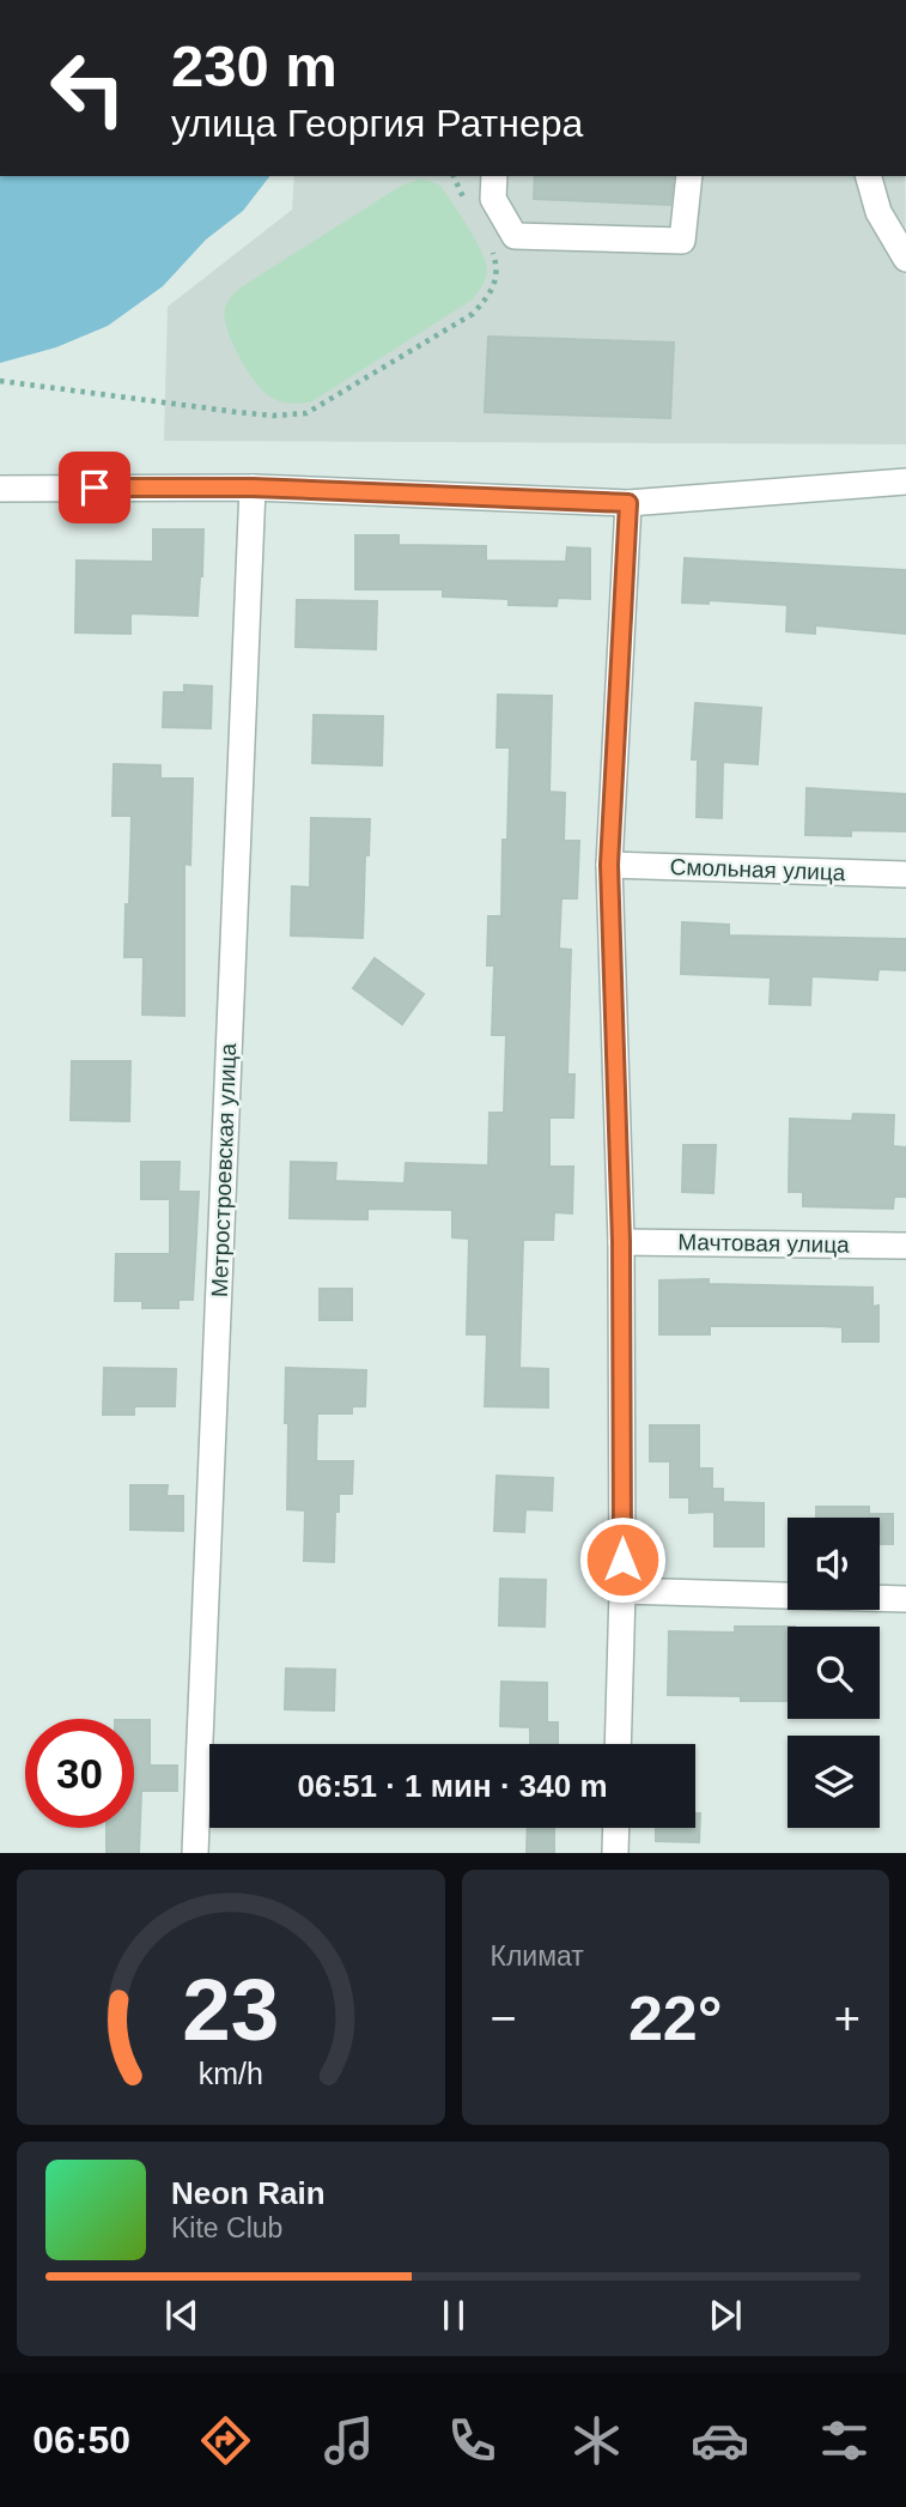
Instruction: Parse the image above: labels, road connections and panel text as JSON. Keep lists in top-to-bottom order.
{
  "streets": {
    "street": ["Смольная улица", "Метростроевская улица", "Мачтовая улица"]
  },
  "page": {
    "turn": ["230 m", "улица Георгия Ратнера"],
    "limit": "30",
    "trip": "06:51 · 1 мин · 340 m",
    "tile": "Климат",
    "heat": ["−", "22°", "+"],
    "song": ["Neon Rain", "Kite Club"],
    "tabs": "06:50",
    "gauge": ["23", "km/h"]
  }
}
